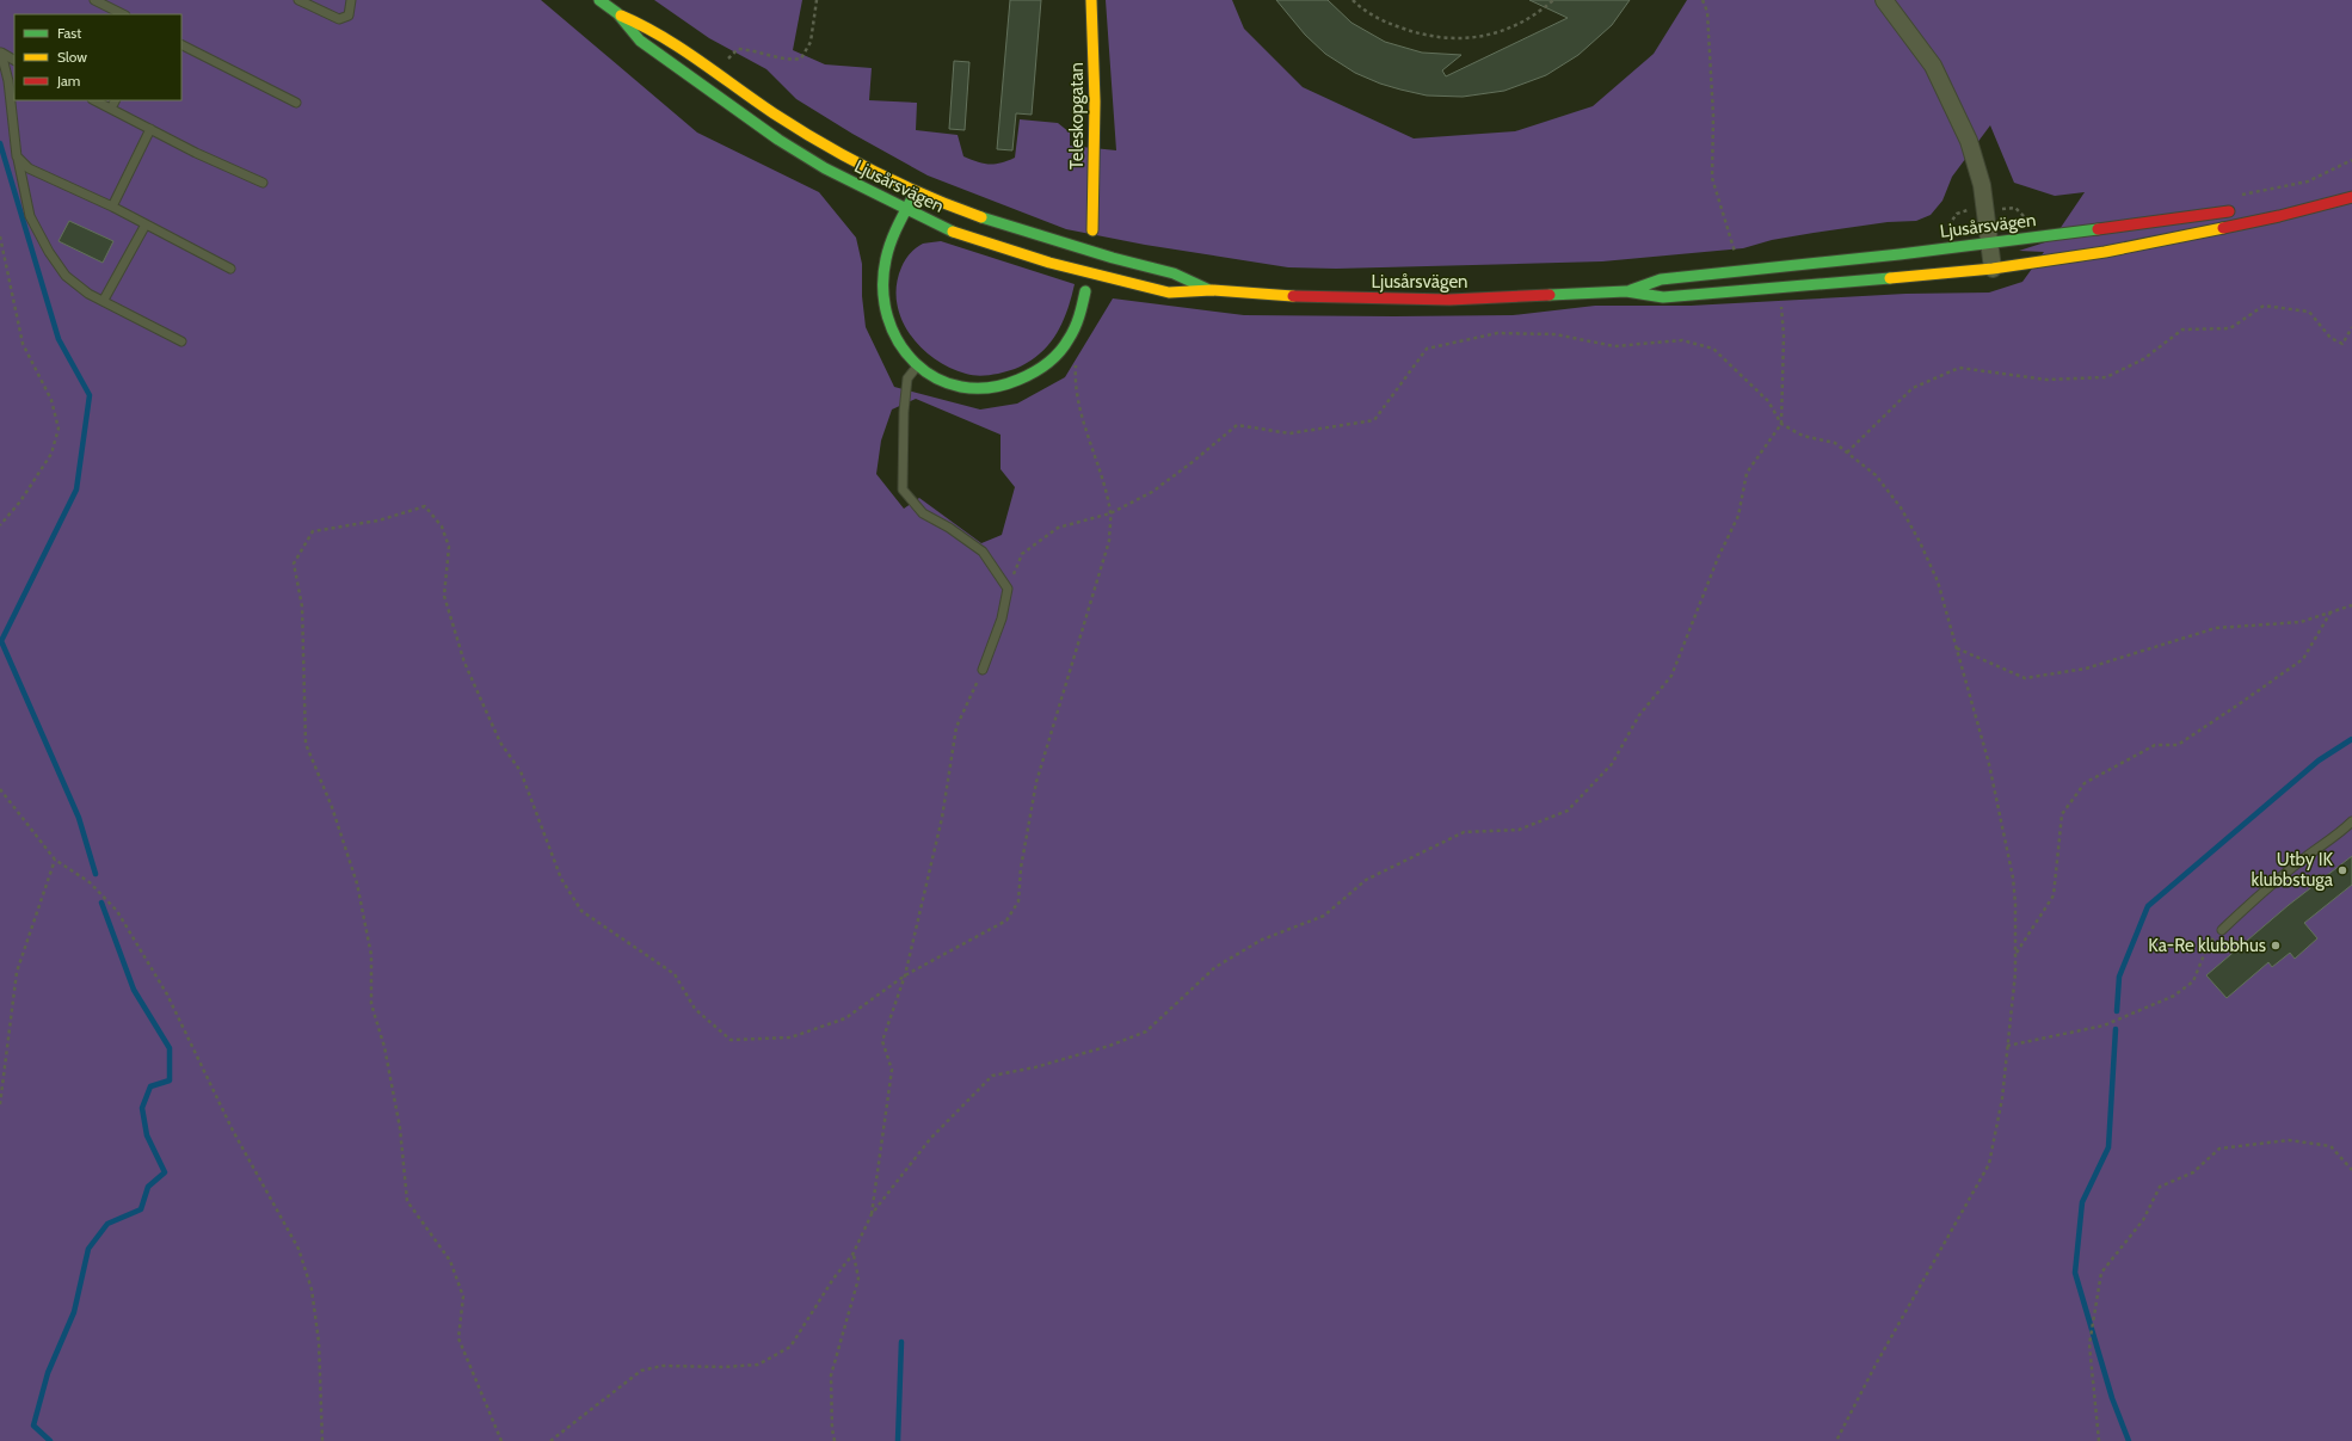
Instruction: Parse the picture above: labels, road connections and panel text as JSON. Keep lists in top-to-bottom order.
{
  "streets": {
    "main road": ["Teleskopgatan", "Ljusårsvägen"]
  },
  "places": ["Utby IK klubbstuga", "Ka-Re klubbhus"],
  "legend": ["Fast", "Slow", "Jam"]
}
